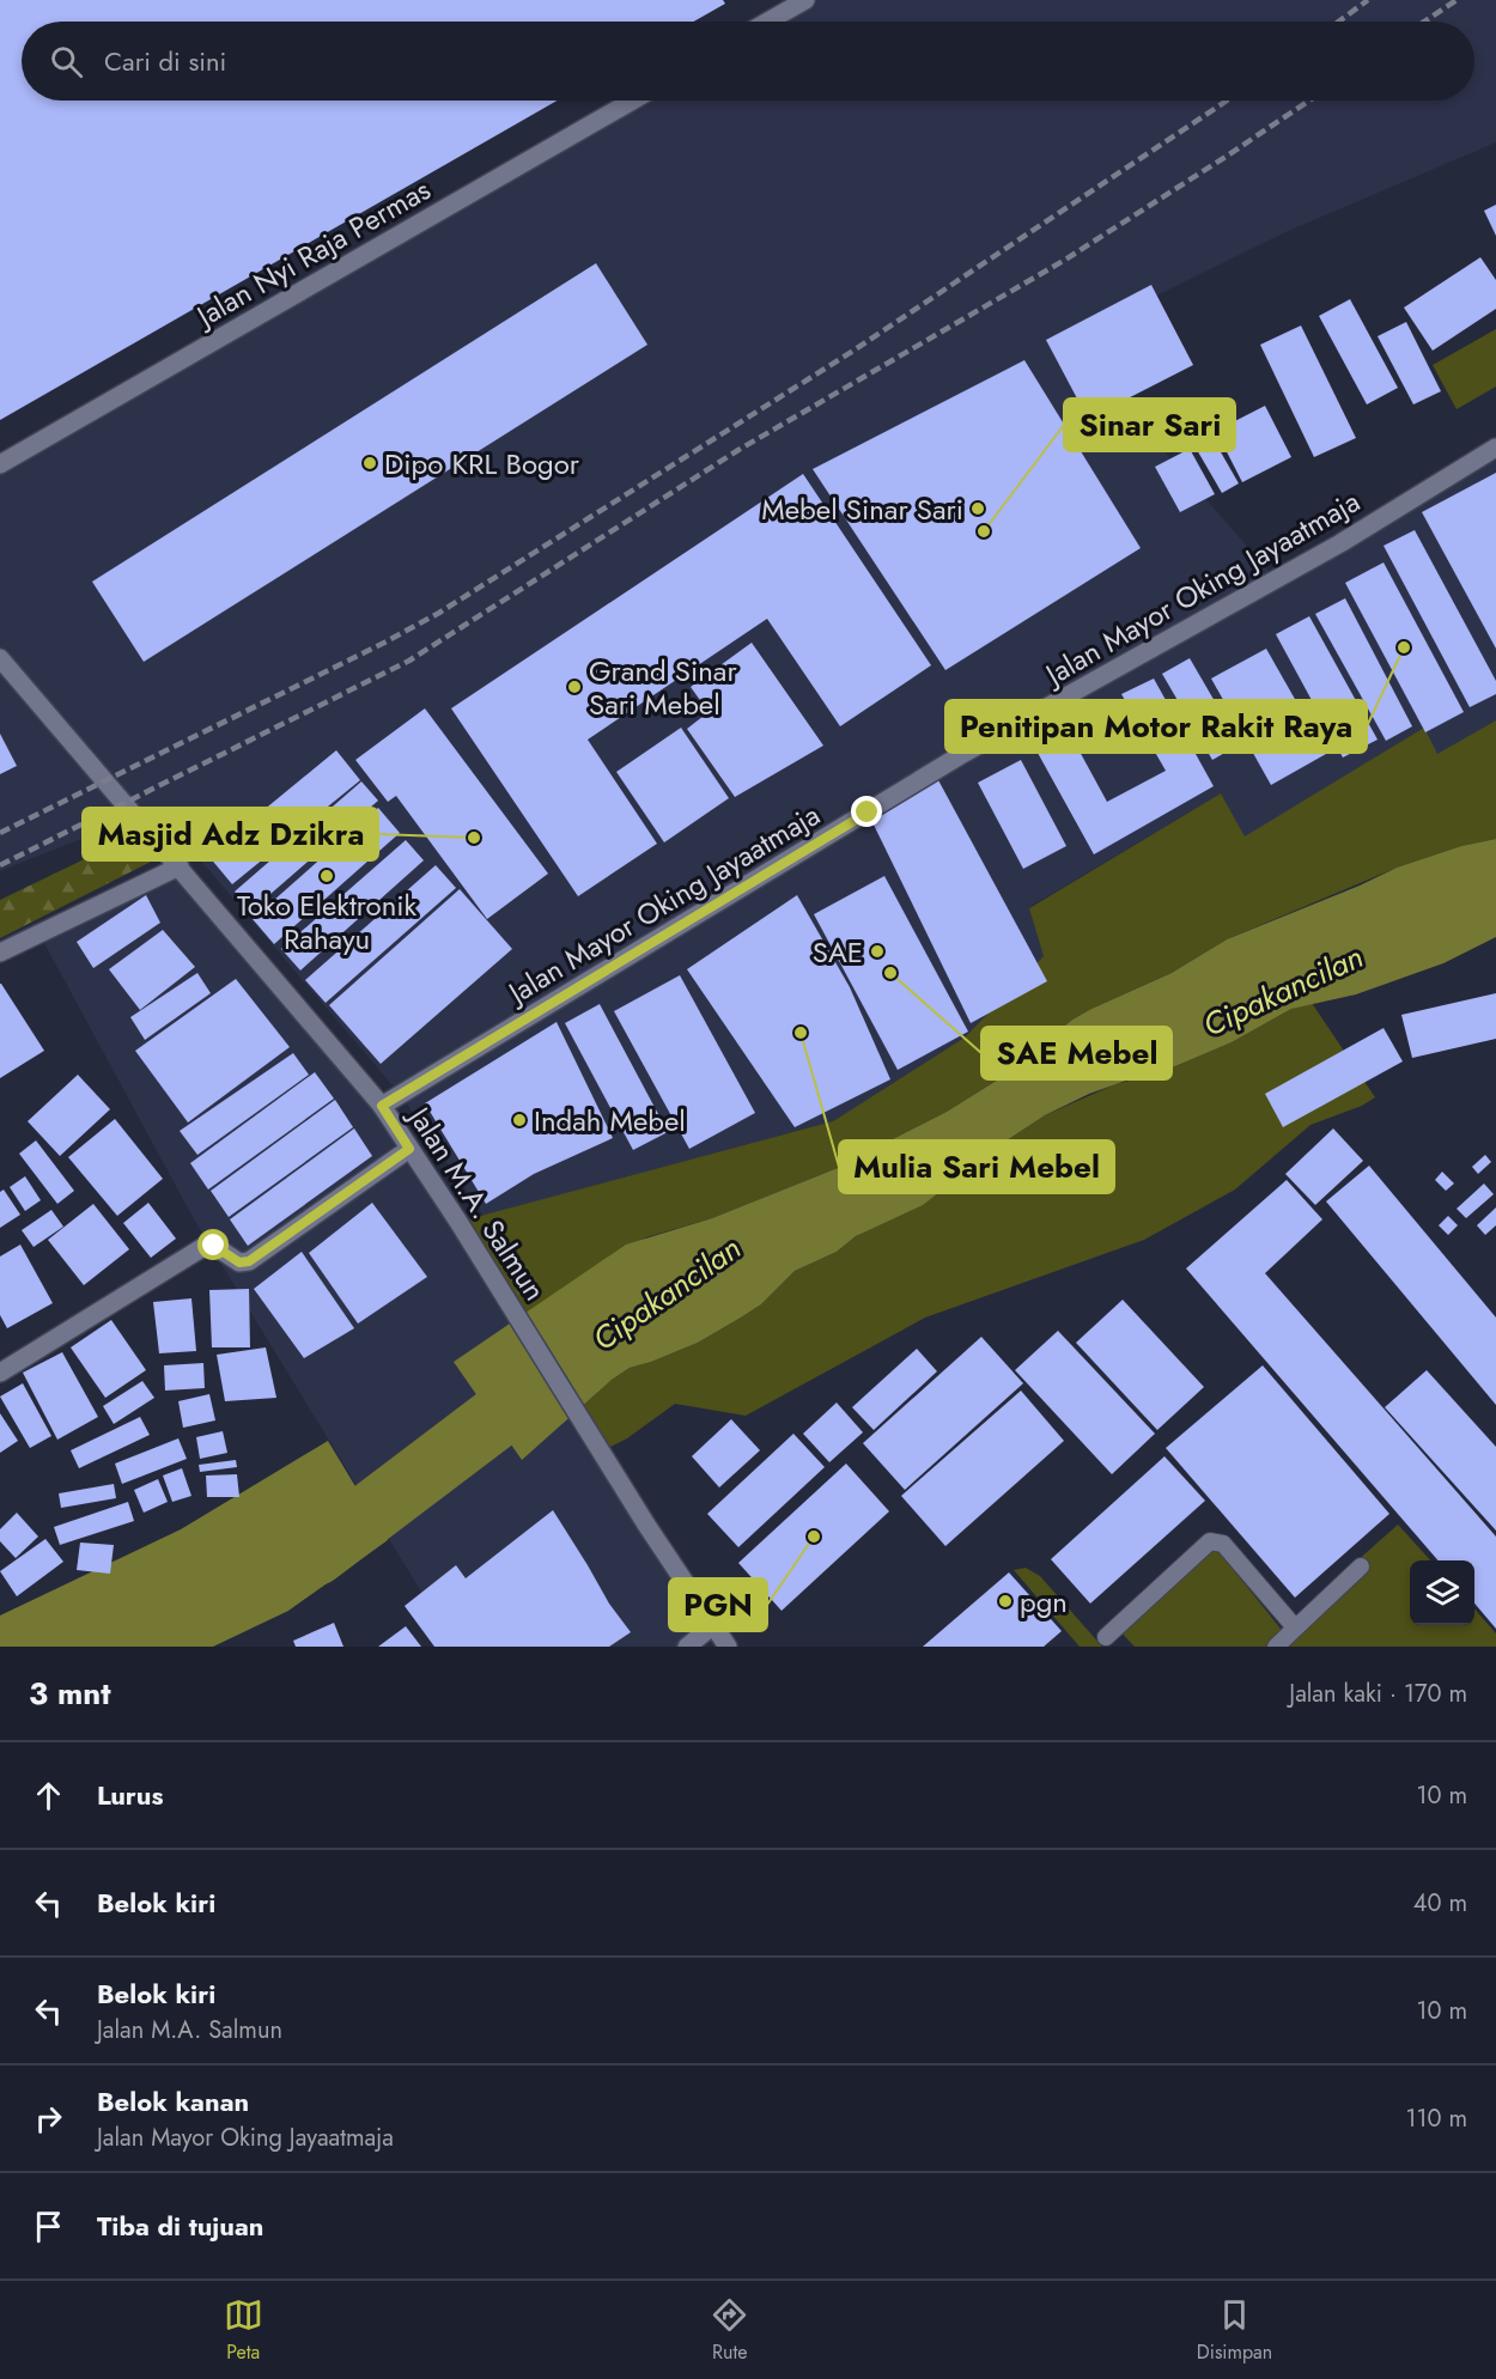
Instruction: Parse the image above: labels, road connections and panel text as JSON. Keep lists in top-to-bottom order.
{
  "streets": {
    "street": ["Jalan Nyi Raja Permas", "Jalan Mayor Oking Jayaatmaja", "Jalan M.A. Salmun"]
  },
  "crossings": [
    ["Jalan Mayor Oking Jayaatmaja", "Jalan M.A. Salmun"]
  ],
  "water": ["Cipakancilan"],
  "places": [
    "Dipo KRL Bogor",
    "Mebel Sinar Sari",
    "Sinar Sari",
    "Penitipan Motor Rakit Raya",
    "Grand Sinar Sari Mebel",
    "Masjid Adz Dzikra",
    "Toko Elektronik Rahayu",
    "SAE",
    "SAE Mebel",
    "Mulia Sari Mebel",
    "Indah Mebel",
    "PGN",
    "pgn"
  ],
  "page": {
    "search": "Cari di sini",
    "heading": ["3 mnt", "Jalan kaki · 170 m"],
    "list": [
      ["Lurus", "10 m"],
      ["Belok kiri", "40 m"],
      ["Belok kiri", "Jalan M.A. Salmun", "10 m"],
      ["Belok kanan", "Jalan Mayor Oking Jayaatmaja", "110 m"],
      "Tiba di tujuan"
    ],
    "nav": ["Peta", "Rute", "Disimpan"]
  }
}
